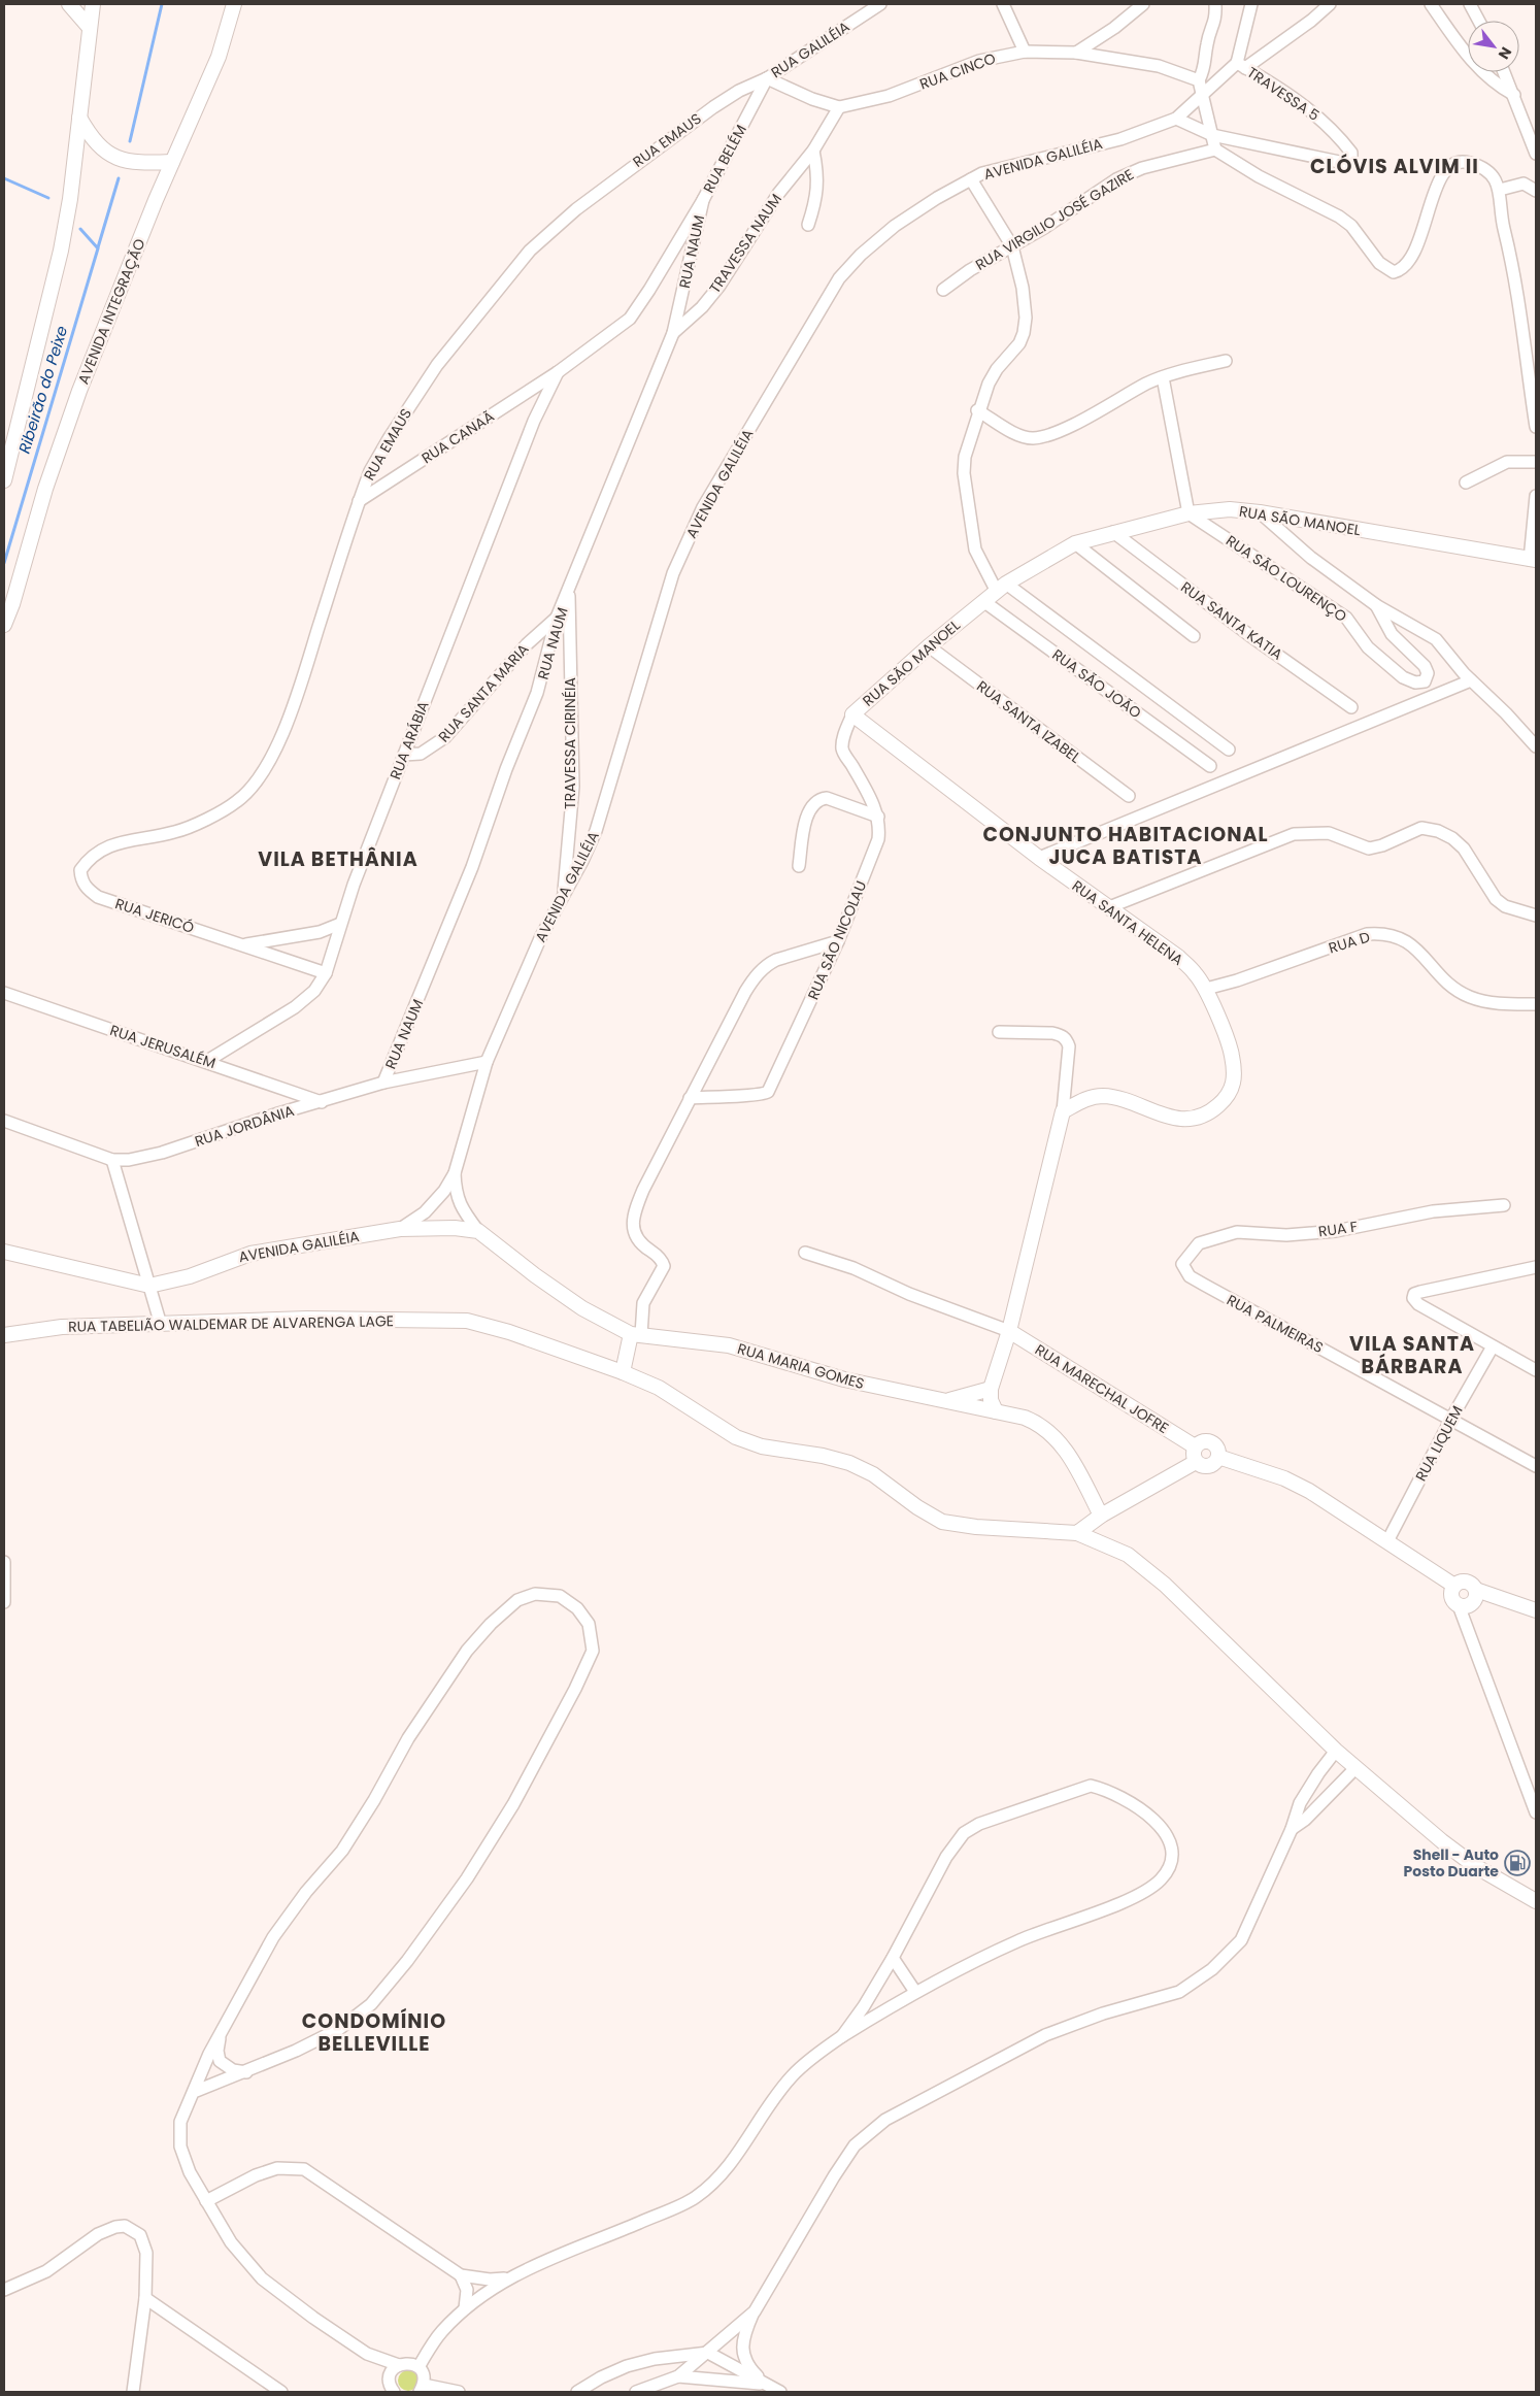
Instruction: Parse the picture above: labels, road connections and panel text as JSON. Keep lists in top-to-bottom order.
{
  "streets": {
    "street": [
      "RUA GALILÉIA",
      "RUA CINCO",
      "TRAVESSA 5",
      "RUA EMAUS",
      "RUA BELÉM",
      "AVENIDA GALILÉIA",
      "RUA VIRGILIO JOSÉ GAZIRE",
      "TRAVESSA NAUM",
      "RUA NAUM",
      "AVENIDA INTEGRAÇÃO",
      "RUA CANAÃ",
      "RUA SÃO MANOEL",
      "RUA SÃO LOURENÇO",
      "RUA SANTA KATIA",
      "RUA SÃO JOÃO",
      "RUA SANTA MARIA",
      "RUA SANTA IZABEL",
      "RUA ARÁBIA",
      "TRAVESSA CIRINÉIA",
      "RUA JERICÓ",
      "RUA SANTA HELENA",
      "RUA SÃO NICOLAU",
      "RUA D",
      "RUA JERUSALÉM",
      "RUA JORDÂNIA",
      "RUA F",
      "RUA TABELIÃO WALDEMAR DE ALVARENGA LAGE",
      "RUA PALMEIRAS",
      "RUA MARIA GOMES",
      "RUA MARECHAL JOFRE",
      "RUA LIQUEM"
    ]
  },
  "crossings": [
    ["RUA GALILÉIA", "RUA EMAUS"],
    ["RUA GALILÉIA", "RUA BELÉM"],
    ["RUA CINCO", "TRAVESSA NAUM"],
    ["TRAVESSA 5", "AVENIDA GALILÉIA"],
    ["RUA EMAUS", "RUA BELÉM"],
    ["RUA EMAUS", "RUA CANAÃ"],
    ["RUA EMAUS", "RUA JERICÓ"],
    ["RUA BELÉM", "RUA NAUM"],
    ["RUA BELÉM", "RUA CANAÃ"],
    ["RUA BELÉM", "RUA ARÁBIA"],
    ["AVENIDA GALILÉIA", "TRAVESSA CIRINÉIA"],
    ["AVENIDA GALILÉIA", "RUA JORDÂNIA"],
    ["AVENIDA GALILÉIA", "RUA MARIA GOMES"],
    ["TRAVESSA NAUM", "RUA NAUM"],
    ["RUA NAUM", "RUA SANTA MARIA"],
    ["RUA NAUM", "TRAVESSA CIRINÉIA"],
    ["RUA NAUM", "RUA JORDÂNIA"],
    ["RUA CANAÃ", "RUA ARÁBIA"],
    ["RUA SÃO MANOEL", "RUA SÃO LOURENÇO"],
    ["RUA SÃO MANOEL", "RUA SANTA KATIA"],
    ["RUA SÃO MANOEL", "RUA SÃO JOÃO"],
    ["RUA SÃO MANOEL", "RUA SANTA IZABEL"],
    ["RUA SÃO MANOEL", "RUA SANTA HELENA"],
    ["RUA SANTA MARIA", "RUA ARÁBIA"],
    ["RUA ARÁBIA", "RUA JERICÓ"],
    ["RUA ARÁBIA", "RUA JERUSALÉM"],
    ["RUA SANTA HELENA", "RUA D"],
    ["RUA JERUSALÉM", "RUA JORDÂNIA"],
    ["RUA F", "RUA PALMEIRAS"],
    ["RUA PALMEIRAS", "RUA LIQUEM"]
  ],
  "districts": [
    "CLÓVIS ALVIM II",
    "CONJUNTO HABITACIONAL JUCA BATISTA",
    "VILA BETHÂNIA",
    "VILA SANTA BÁRBARA",
    "CONDOMÍNIO BELLEVILLE"
  ],
  "water": ["Ribeirão do Peixe"],
  "places": {
    "fuel station": ["Shell - Auto Posto Duarte"]
  },
  "north": "bottom right"
}
